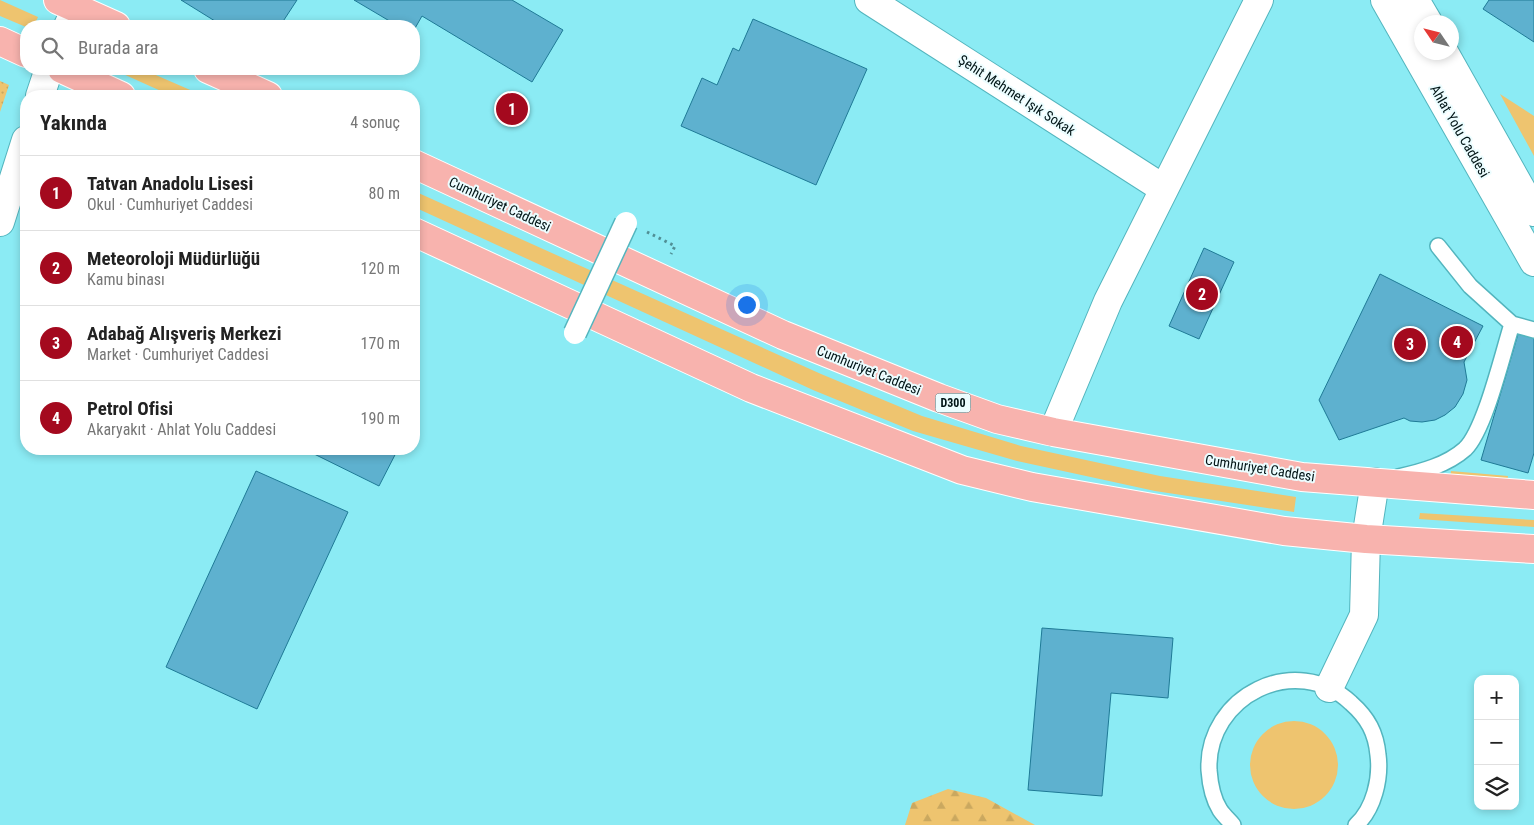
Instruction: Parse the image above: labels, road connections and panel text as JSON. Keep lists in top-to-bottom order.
{
  "streets": {
    "highway": ["Cumhuriyet Caddesi", "D300"],
    "street": ["Şehit Mehmet Işık Sokak", "Ahlat Yolu Caddesi"]
  },
  "north": "top left",
  "page": {
    "search": "Burada ara",
    "heading": ["Yakında", "4 sonuç"],
    "pins": [
      "1",
      "2",
      "4",
      "3"
    ],
    "list": [
      {
        "mark": "1",
        "name": "Tatvan Anadolu Lisesi",
        "note": "Okul · Cumhuriyet Caddesi",
        "value": "80 m"
      },
      {
        "mark": "2",
        "name": "Meteoroloji Müdürlüğü",
        "note": "Kamu binası",
        "value": "120 m"
      },
      {
        "mark": "3",
        "name": "Adabağ Alışveriş Merkezi",
        "note": "Market · Cumhuriyet Caddesi",
        "value": "170 m"
      },
      {
        "mark": "4",
        "name": "Petrol Ofisi",
        "note": "Akaryakıt · Ahlat Yolu Caddesi",
        "value": "190 m"
      }
    ],
    "map_buttons": ["+", "−"]
  }
}
